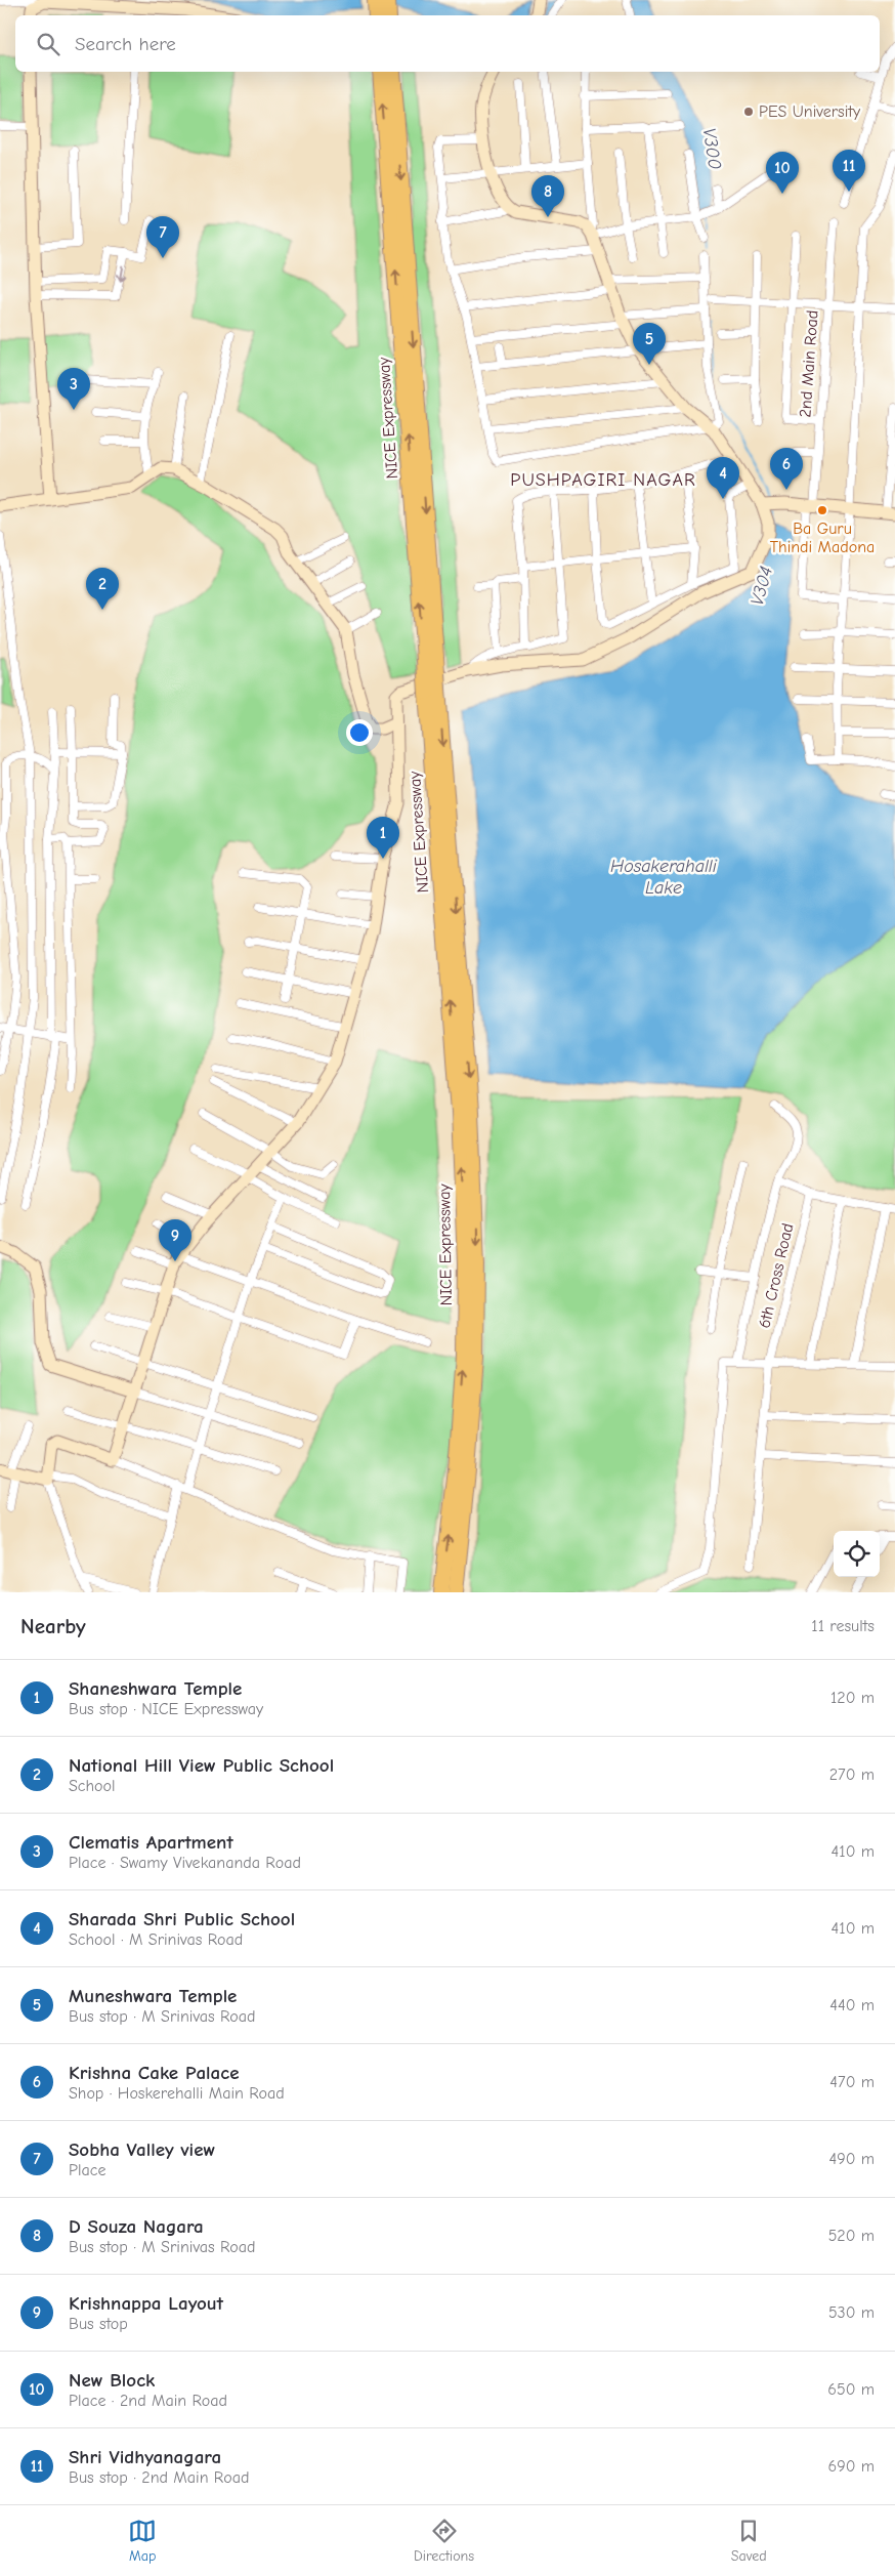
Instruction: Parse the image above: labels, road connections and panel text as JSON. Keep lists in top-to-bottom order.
{
  "streets": {
    "highway": ["NICE Expressway"],
    "street": ["2nd Main Road", "6th Cross Road"]
  },
  "districts": ["PUSHPAGIRI NAGAR"],
  "water": ["V300", "V304", "Hosakerahalli Lake"],
  "places": ["PES University", "Ba Guru Thindi Madona"],
  "page": {
    "search": "Search here",
    "pins": [
      "11",
      "10",
      "8",
      "7",
      "5",
      "3",
      "6",
      "4",
      "2",
      "1",
      "9"
    ],
    "heading": ["Nearby", "11 results"],
    "list": [
      {
        "mark": "1",
        "name": "Shaneshwara Temple",
        "note": "Bus stop · NICE Expressway",
        "value": "120 m"
      },
      {
        "mark": "2",
        "name": "National Hill View Public School",
        "note": "School",
        "value": "270 m"
      },
      {
        "mark": "3",
        "name": "Clematis Apartment",
        "note": "Place · Swamy Vivekananda Road",
        "value": "410 m"
      },
      {
        "mark": "4",
        "name": "Sharada Shri Public School",
        "note": "School · M Srinivas Road",
        "value": "410 m"
      },
      {
        "mark": "5",
        "name": "Muneshwara Temple",
        "note": "Bus stop · M Srinivas Road",
        "value": "440 m"
      },
      {
        "mark": "6",
        "name": "Krishna Cake Palace",
        "note": "Shop · Hoskerehalli Main Road",
        "value": "470 m"
      },
      {
        "mark": "7",
        "name": "Sobha Valley view",
        "note": "Place",
        "value": "490 m"
      },
      {
        "mark": "8",
        "name": "D Souza Nagara",
        "note": "Bus stop · M Srinivas Road",
        "value": "520 m"
      },
      {
        "mark": "9",
        "name": "Krishnappa Layout",
        "note": "Bus stop",
        "value": "530 m"
      },
      {
        "mark": "10",
        "name": "New Block",
        "note": "Place · 2nd Main Road",
        "value": "650 m"
      },
      {
        "mark": "11",
        "name": "Shri Vidhyanagara",
        "note": "Bus stop · 2nd Main Road",
        "value": "690 m"
      }
    ],
    "nav": ["Map", "Directions", "Saved"]
  }
}
